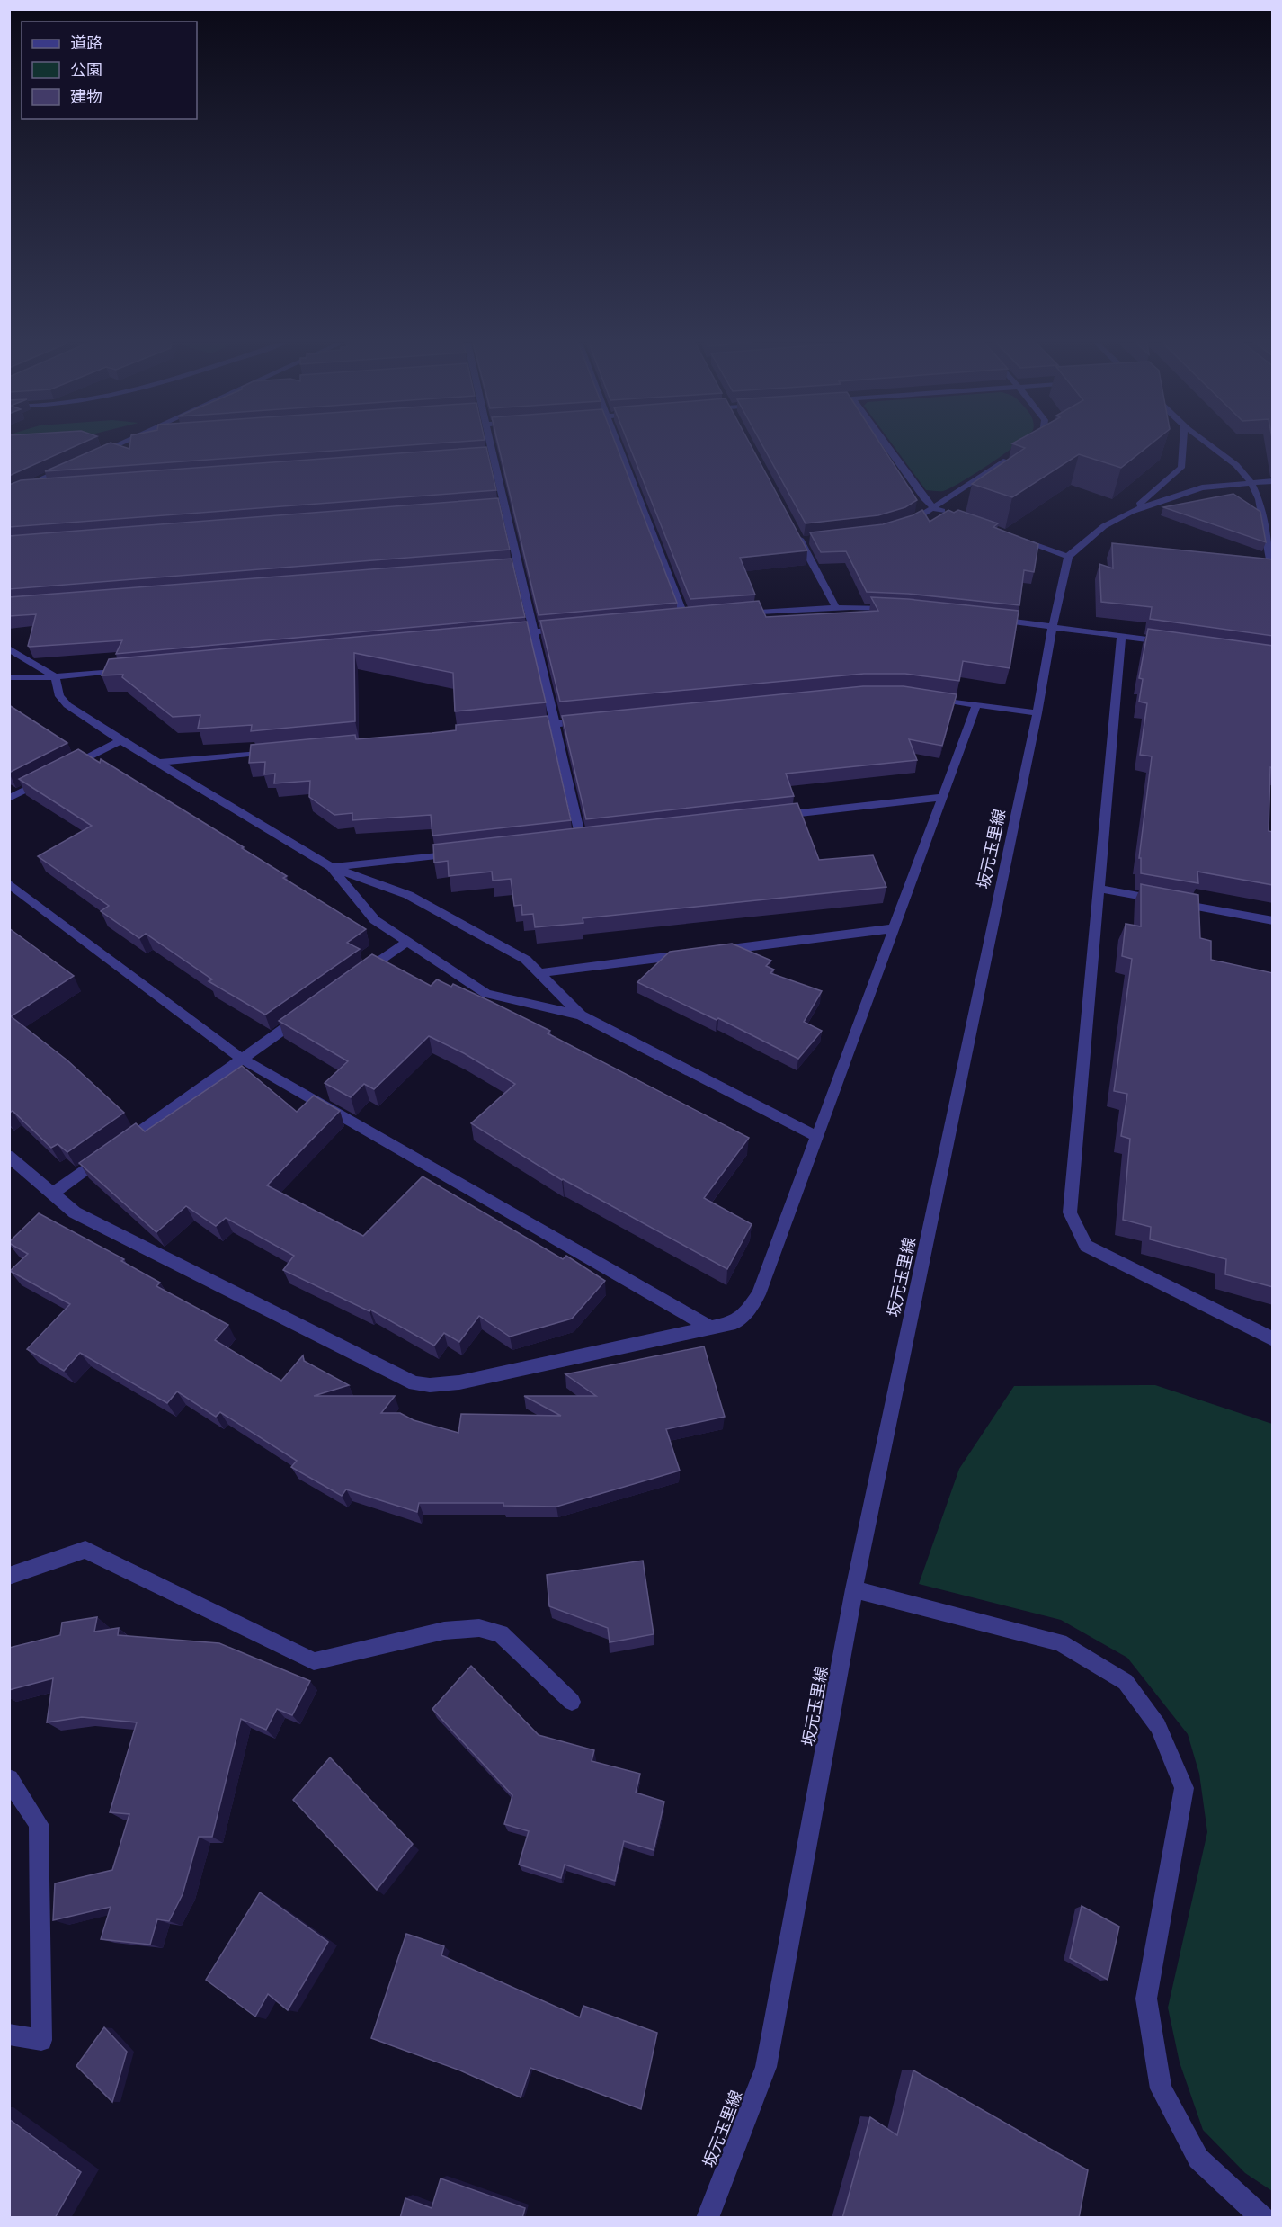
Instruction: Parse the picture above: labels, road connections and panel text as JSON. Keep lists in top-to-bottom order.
{
  "streets": {
    "street": ["坂元玉里線"]
  },
  "legend": ["道路", "公園", "建物"]
}
